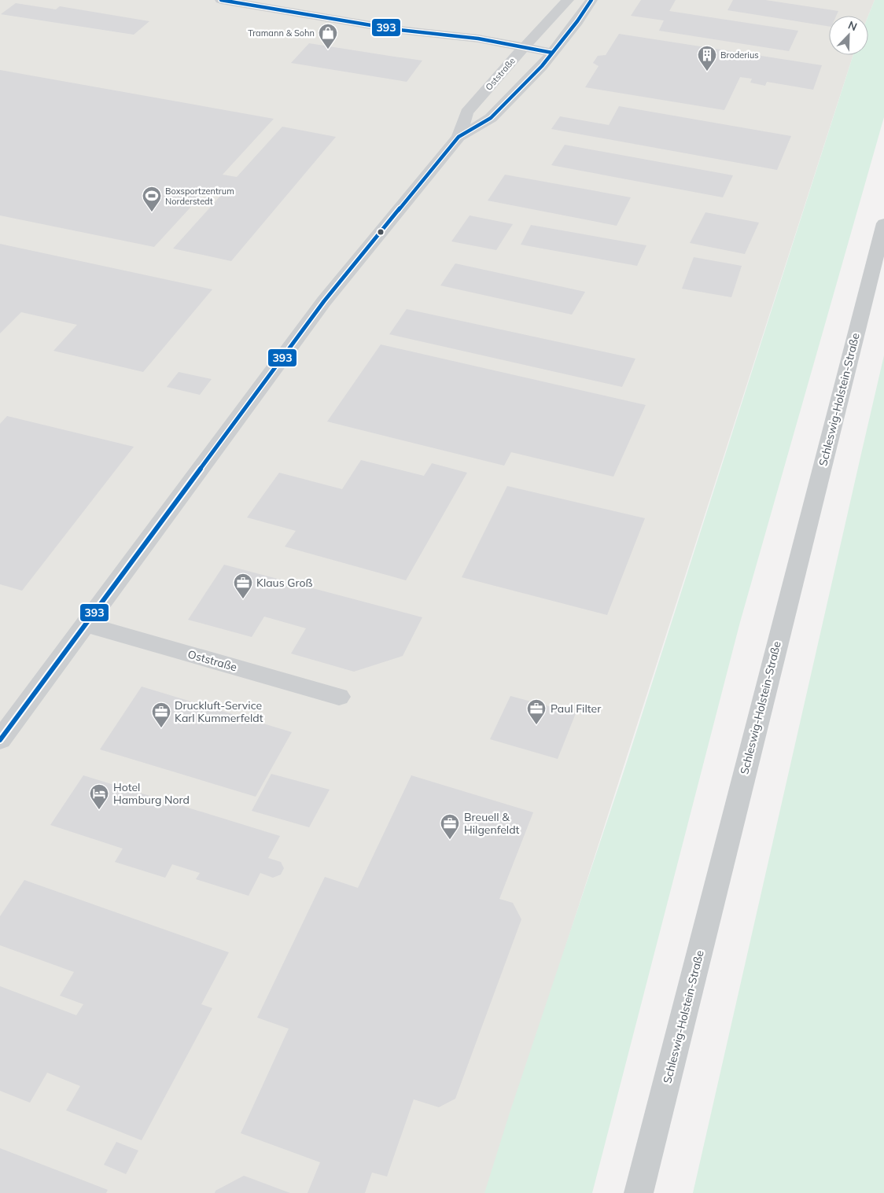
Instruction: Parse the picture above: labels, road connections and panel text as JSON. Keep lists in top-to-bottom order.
{
  "streets": {
    "main road": ["Schleswig-Holstein-Straße"],
    "street": ["Oststraße"]
  },
  "places": {
    "shop": ["Tramann & Sohn"],
    "building": ["Broderius"],
    "sports": ["Boxsportzentrum Norderstedt"],
    "office": [
      "Klaus Groß",
      "Paul Filter",
      "Druckluft-Service Karl Kummerfeldt",
      "Breuell & Hilgenfeldt"
    ],
    "hotel": ["Hotel Hamburg Nord"]
  },
  "lines": ["transit line 393"],
  "north": "top right"
}
